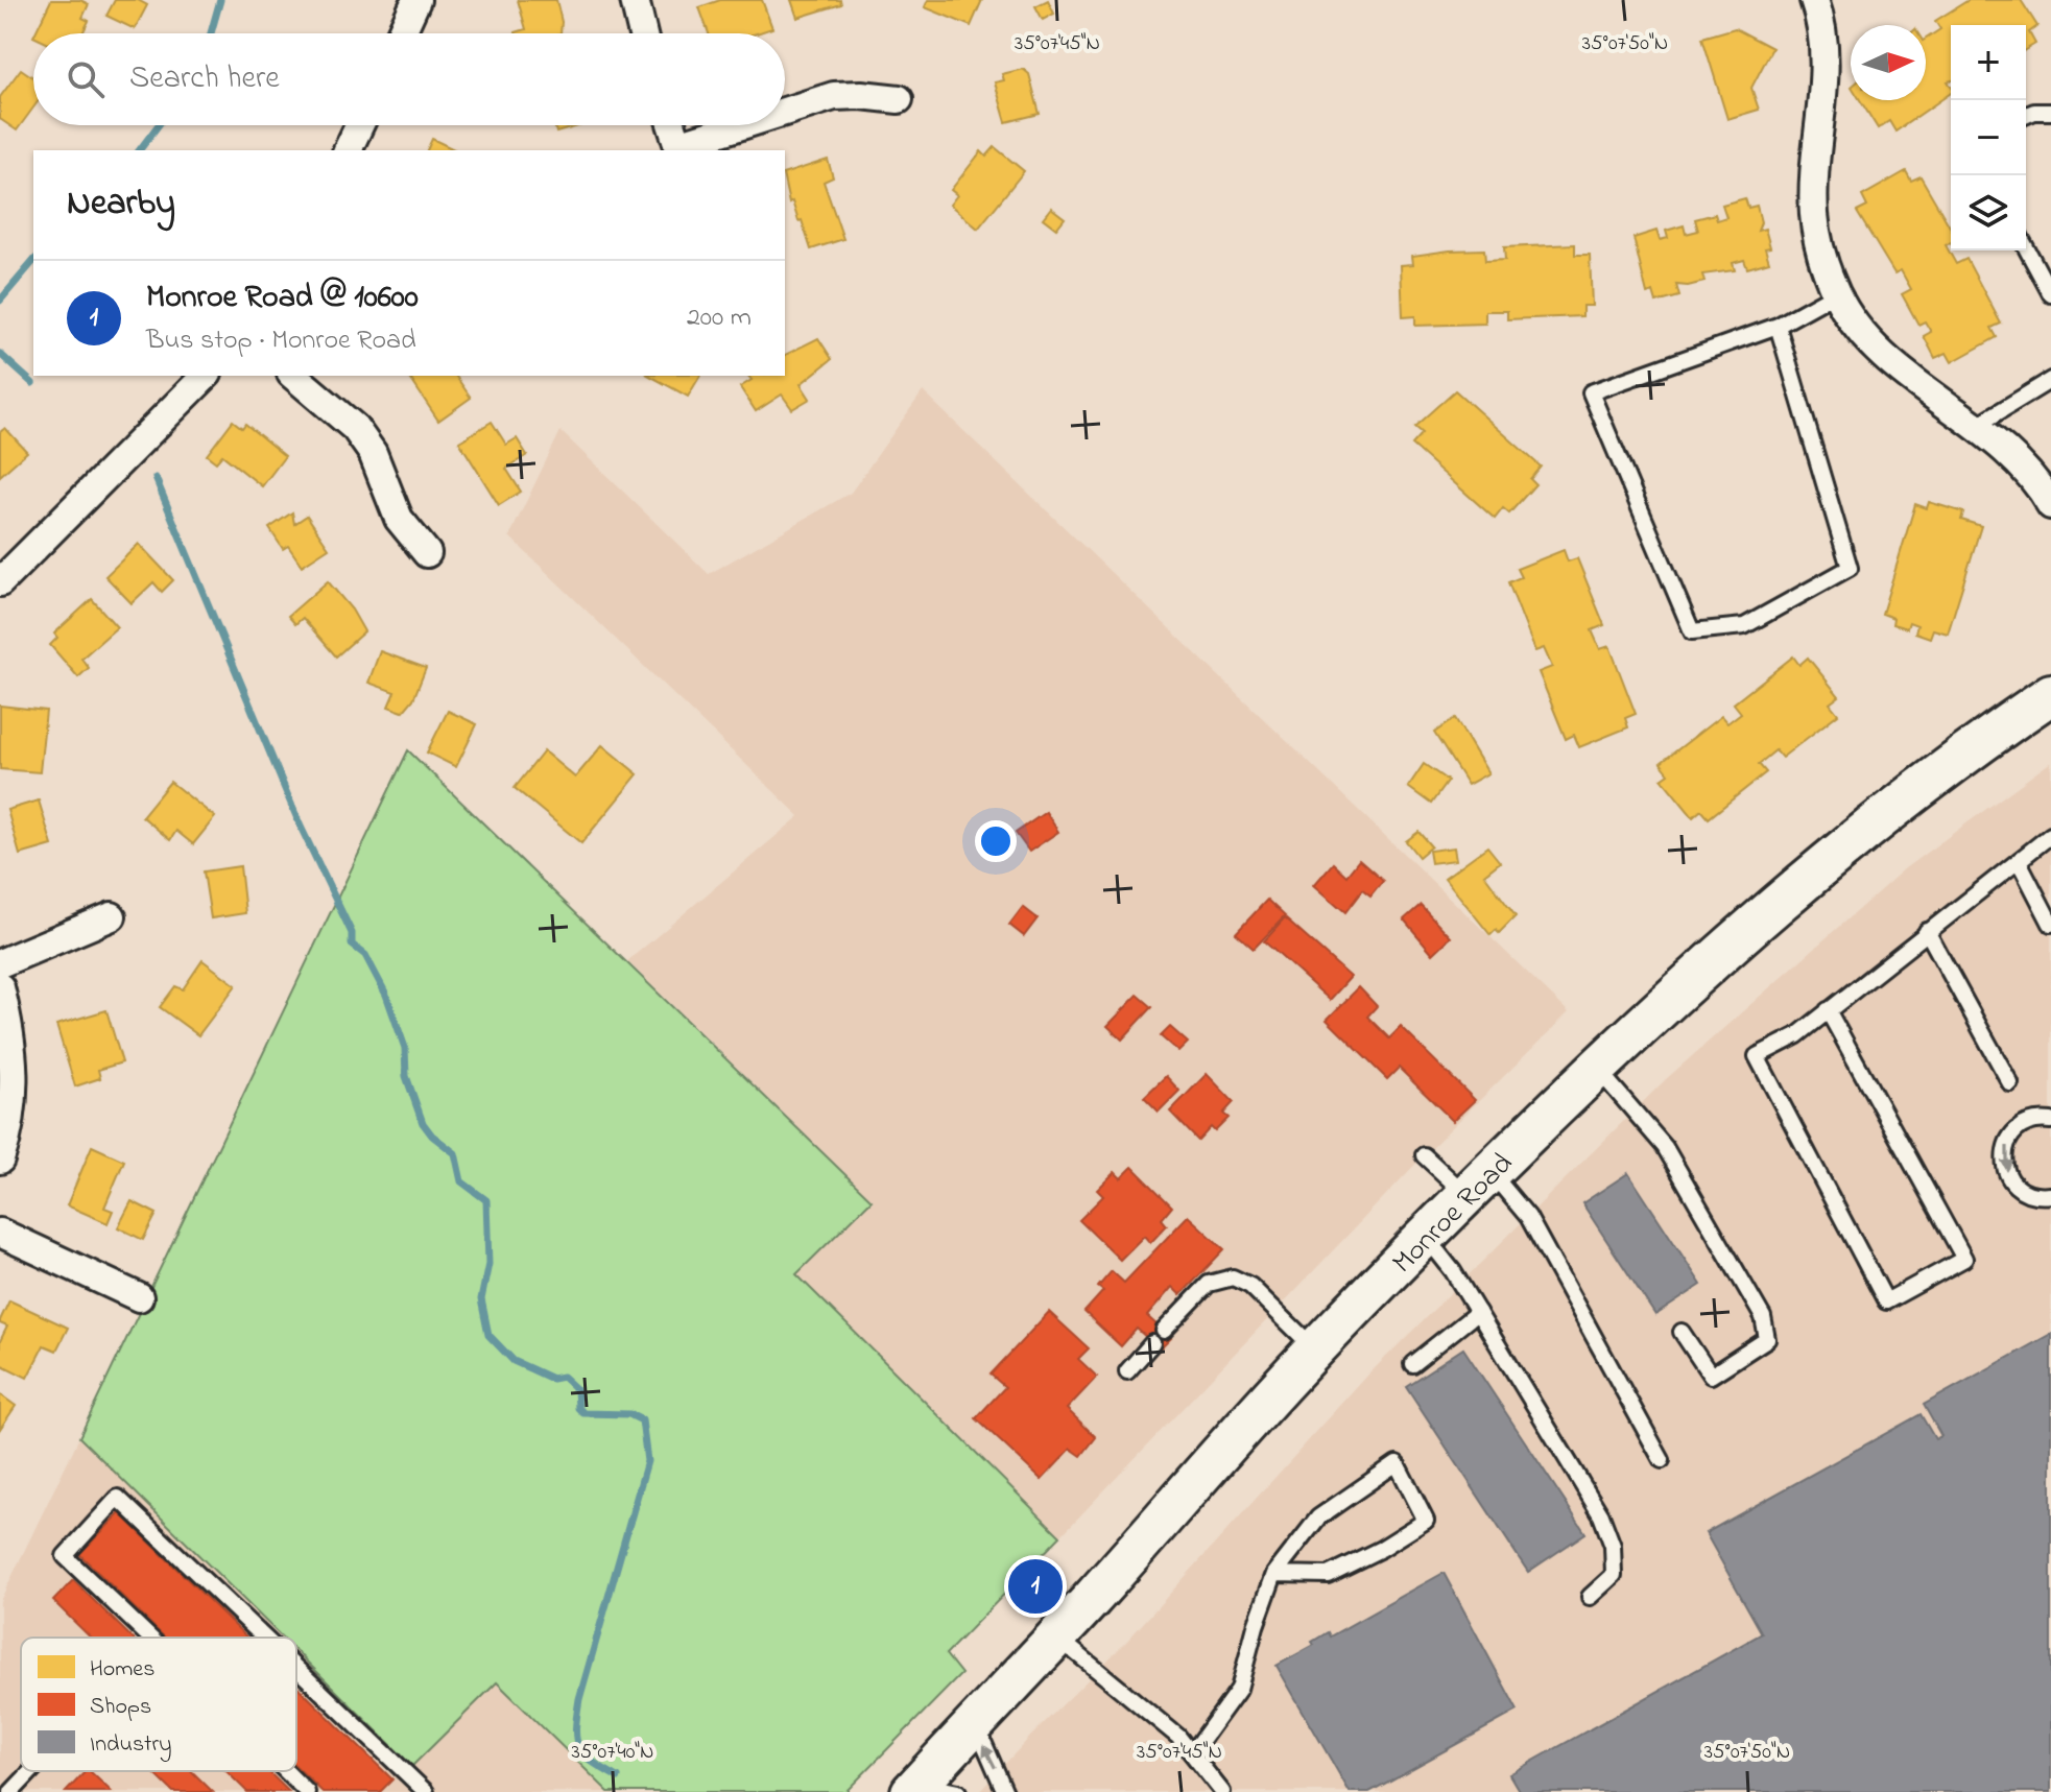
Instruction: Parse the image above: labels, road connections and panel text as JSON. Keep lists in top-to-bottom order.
{
  "streets": {
    "main road": ["Monroe Road"]
  },
  "legend": ["Homes", "Shops", "Industry"],
  "north": "right",
  "page": {
    "map_buttons": ["+", "−"],
    "search": "Search here",
    "heading": "Nearby",
    "list": [
      {
        "mark": "1",
        "name": "Monroe Road @ 10600",
        "note": "Bus stop · Monroe Road",
        "value": "200 m"
      }
    ],
    "pins": "1"
  },
  "coordinates": ["35°07'45\"N", "35°07'50\"N", "35°07'40\"N"]
}
